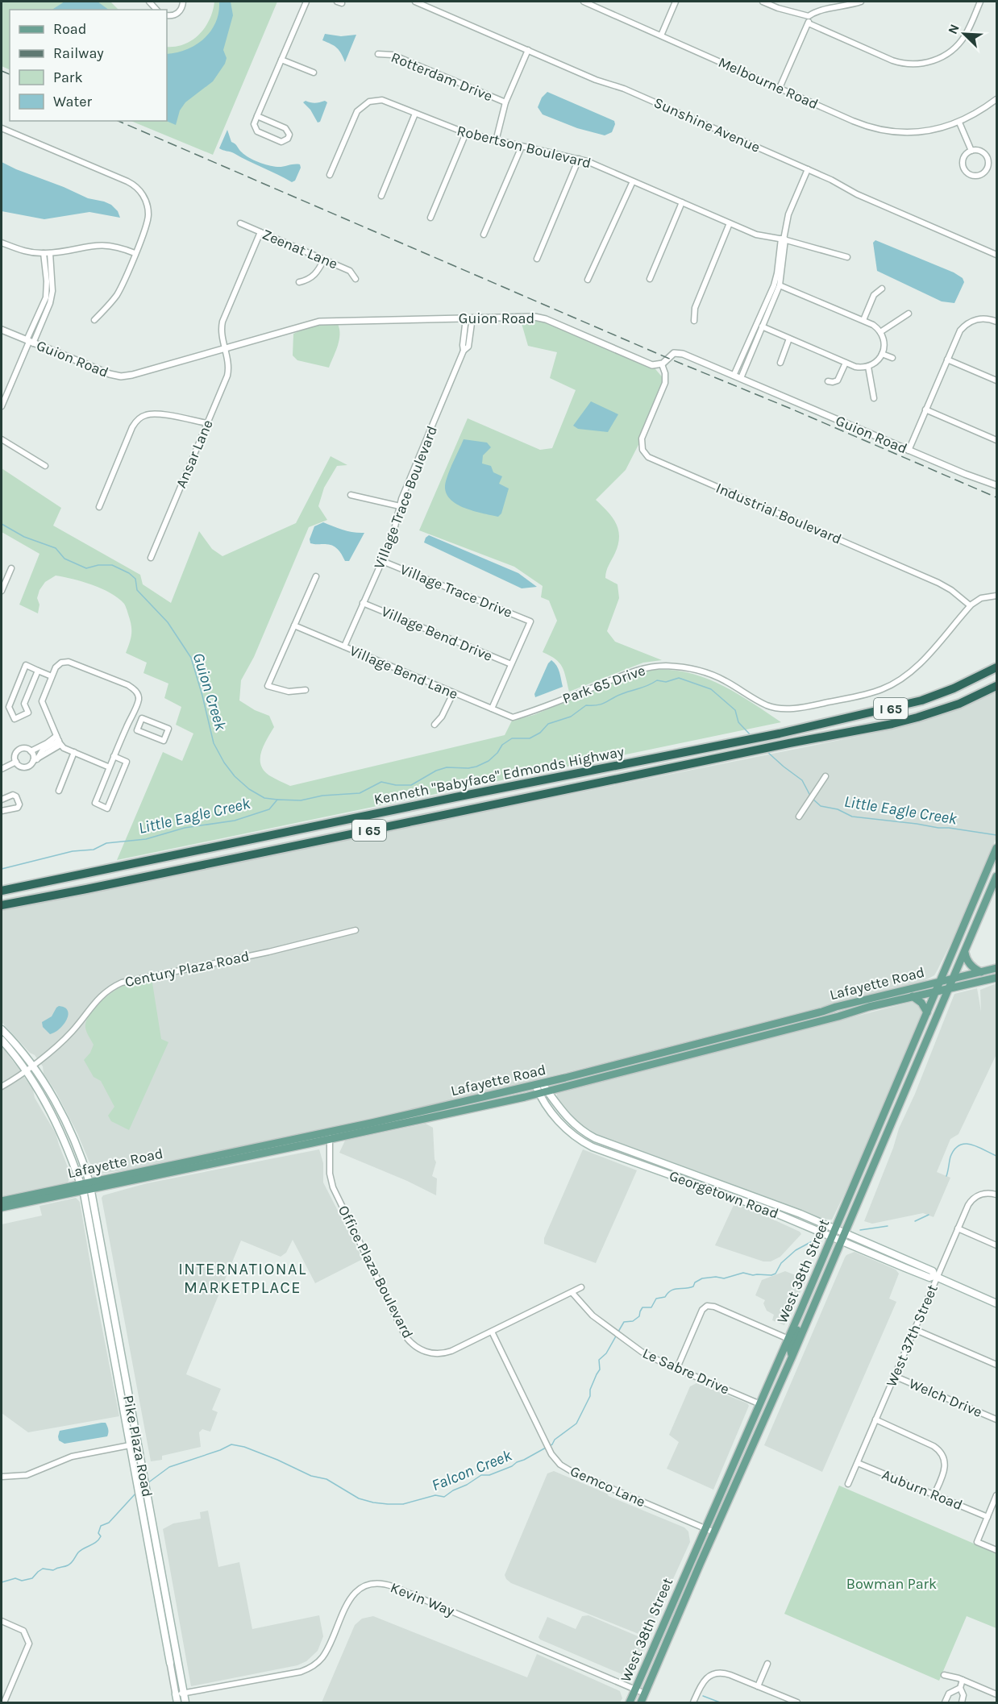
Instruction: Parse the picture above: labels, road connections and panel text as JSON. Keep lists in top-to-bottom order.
{
  "streets": {
    "highway": ["I 65", "Kenneth \"Babyface\" Edmonds Highway"],
    "main road": [
      "Lafayette Road",
      "Georgetown Road",
      "West 38th Street",
      "Pike Plaza Road"
    ],
    "street": [
      "Rotterdam Drive",
      "Melbourne Road",
      "Sunshine Avenue",
      "Robertson Boulevard",
      "Zeenat Lane",
      "Guion Road",
      "Ansar Lane",
      "Village Trace Boulevard",
      "Industrial Boulevard",
      "Village Trace Drive",
      "Village Bend Drive",
      "Village Bend Lane",
      "Park 65 Drive",
      "Century Plaza Road",
      "Office Plaza Boulevard",
      "West 37th Street",
      "Le Sabre Drive",
      "Welch Drive",
      "Gemco Lane",
      "Auburn Road",
      "Kevin Way"
    ]
  },
  "crossings": [
    ["Zeenat Lane", "Ansar Lane"],
    ["Guion Road", "Ansar Lane"],
    ["Guion Road", "Village Trace Boulevard"],
    ["Guion Road", "Industrial Boulevard"],
    ["Village Trace Boulevard", "Village Trace Drive"],
    ["Village Trace Boulevard", "Village Bend Drive"],
    ["Village Trace Boulevard", "Village Bend Lane"],
    ["Industrial Boulevard", "Park 65 Drive"],
    ["Village Trace Drive", "Village Bend Drive"],
    ["Village Bend Lane", "Park 65 Drive"],
    ["Lafayette Road", "Georgetown Road"],
    ["Lafayette Road", "West 38th Street"],
    ["Lafayette Road", "Office Plaza Boulevard"],
    ["Lafayette Road", "Pike Plaza Road"],
    ["Georgetown Road", "West 38th Street"],
    ["Georgetown Road", "West 37th Street"],
    ["West 38th Street", "Le Sabre Drive"],
    ["West 38th Street", "Gemco Lane"],
    ["West 38th Street", "Kevin Way"],
    ["Office Plaza Boulevard", "Le Sabre Drive"],
    ["Office Plaza Boulevard", "Gemco Lane"],
    ["West 37th Street", "Welch Drive"],
    ["West 37th Street", "Auburn Road"],
    ["Pike Plaza Road", "Kevin Way"]
  ],
  "districts": ["INTERNATIONAL MARKETPLACE"],
  "water": ["Guion Creek", "Little Eagle Creek", "Falcon Creek"],
  "parks": ["Bowman Park"],
  "legend": [
    "Road",
    "Railway",
    "Park",
    "Water"
  ],
  "north": "top left"
}
